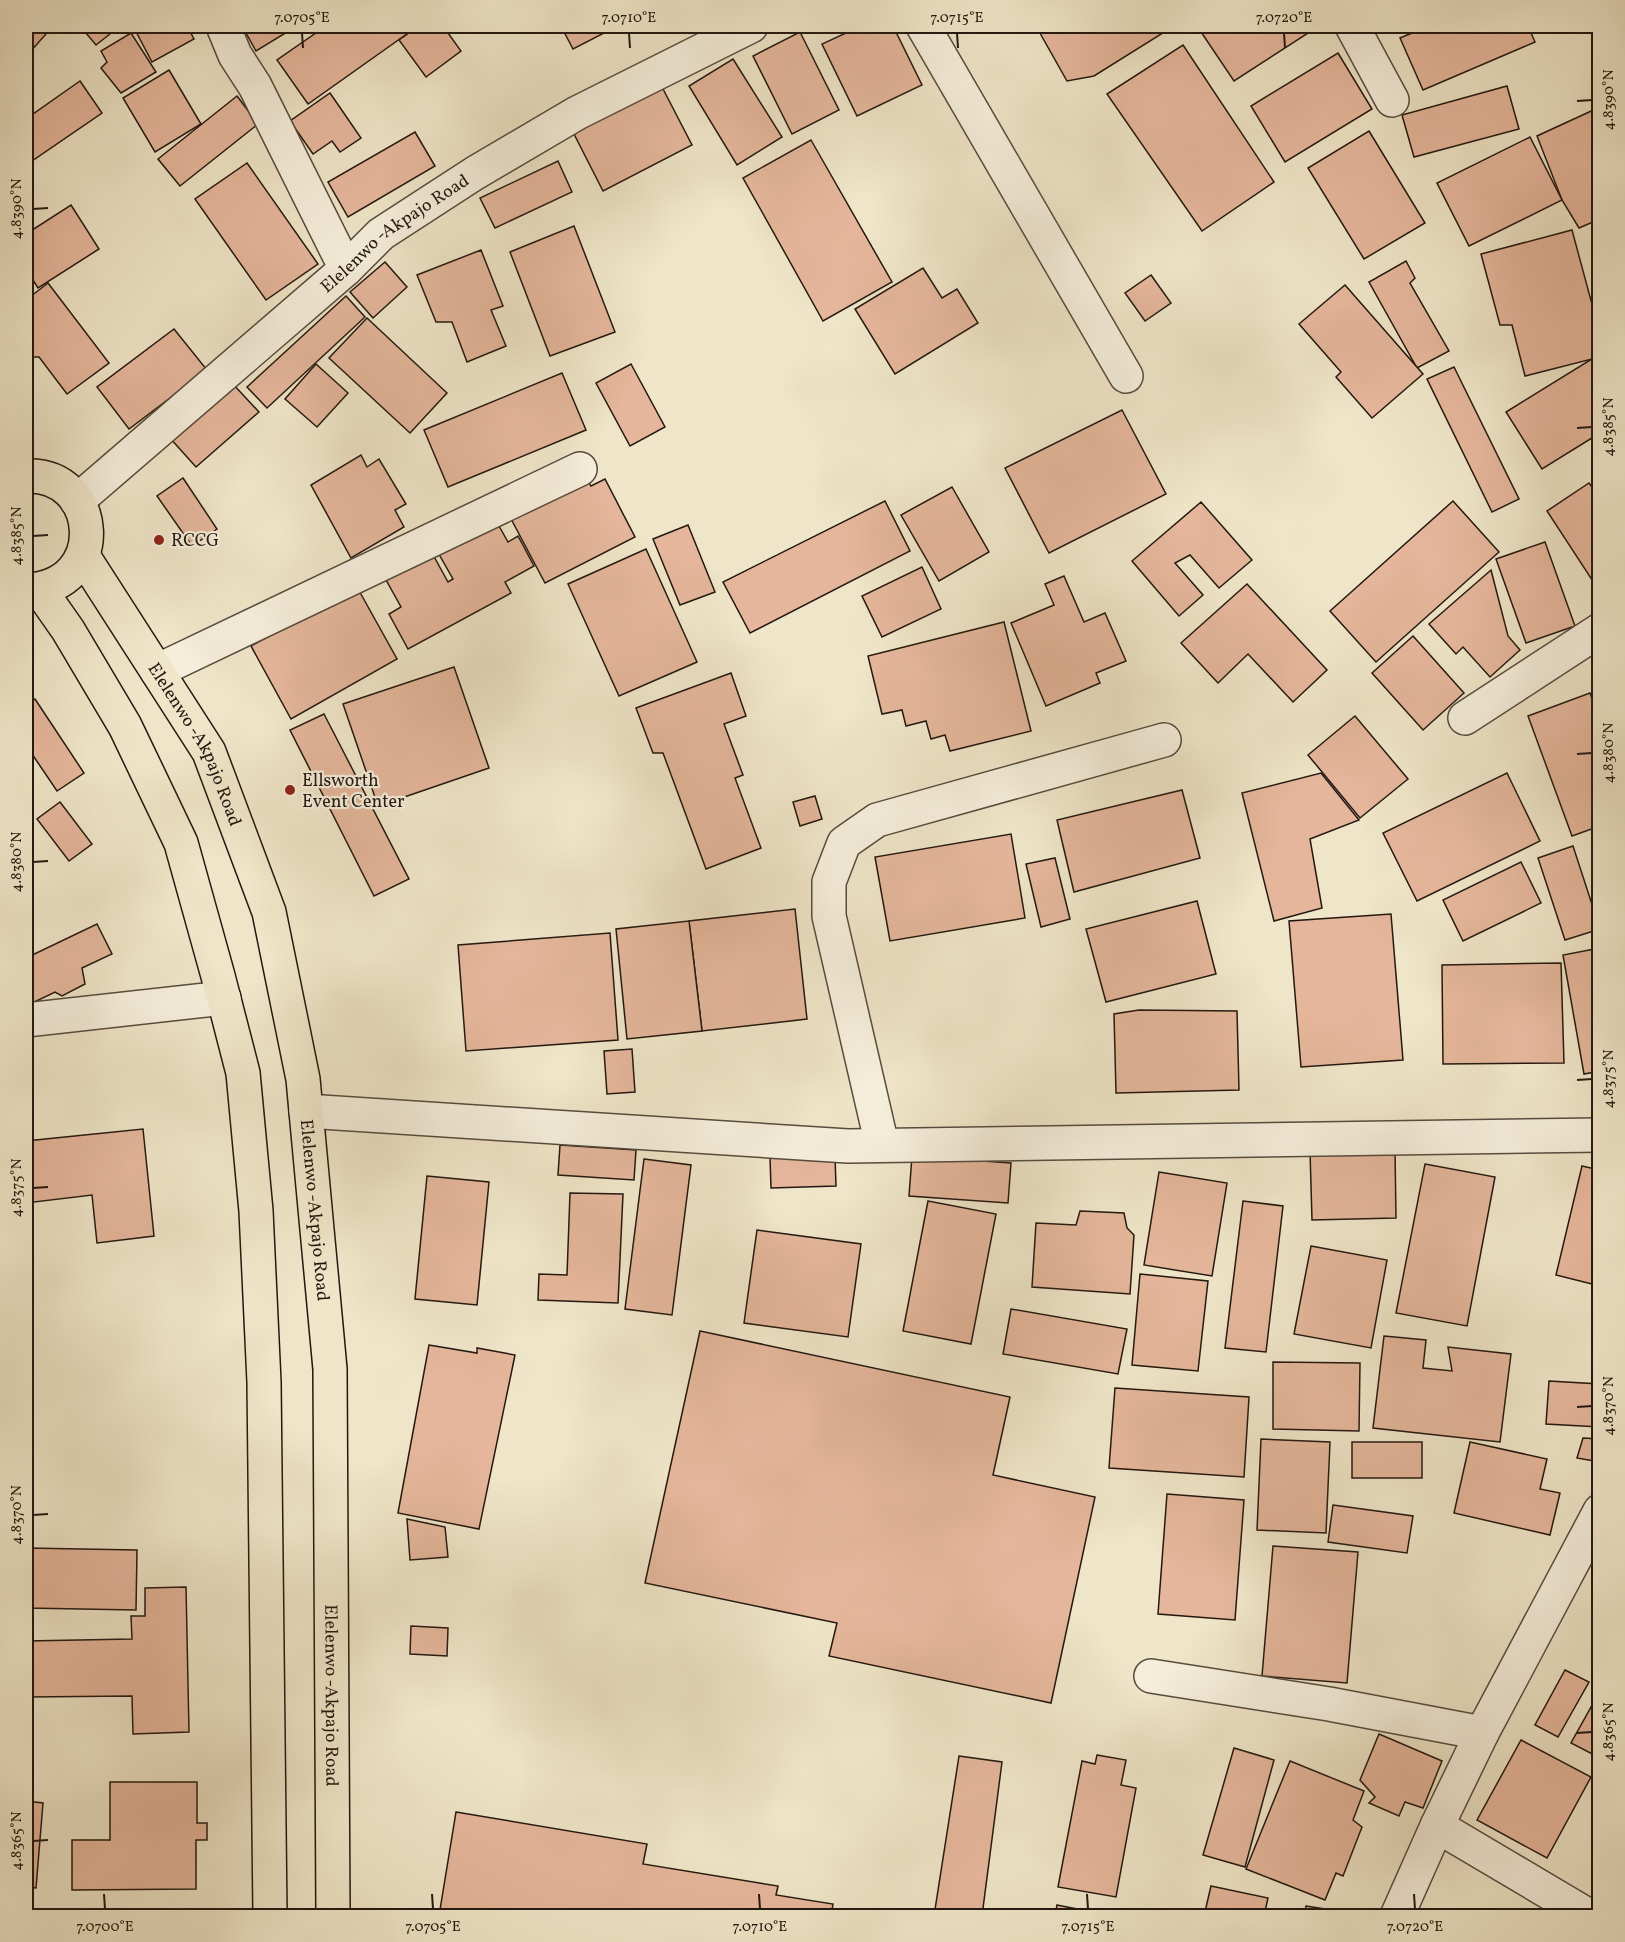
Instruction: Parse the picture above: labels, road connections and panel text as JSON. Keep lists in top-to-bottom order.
{
  "streets": {
    "main road": ["Elelenwo -Akpajo Road"]
  },
  "places": ["RCCG", "Ellsworth Event Center"],
  "coordinates": [
    "7.0705°E",
    "7.0710°E",
    "7.0715°E",
    "7.0720°E",
    "4.8390°N",
    "4.8385°N",
    "4.8380°N",
    "4.8375°N",
    "4.8370°N",
    "4.8365°N",
    "7.0700°E"
  ]
}
